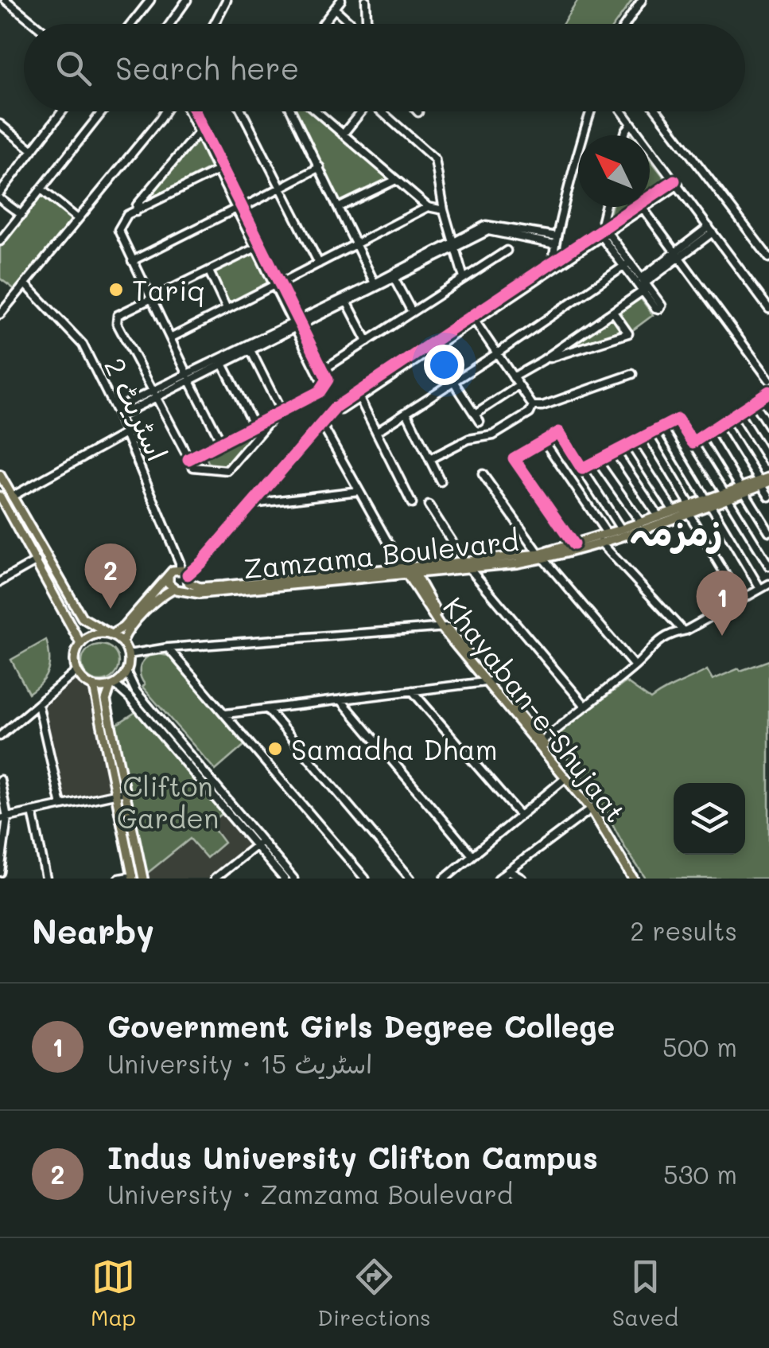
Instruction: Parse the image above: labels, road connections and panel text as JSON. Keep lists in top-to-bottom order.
{
  "streets": {
    "main road": ["Zamzama Boulevard", "Khayaban-e-Shujaat"],
    "street": ["اسٹریٹ 2"]
  },
  "crossings": [
    ["Zamzama Boulevard", "Khayaban-e-Shujaat"]
  ],
  "districts": ["زمزمہ"],
  "parks": ["Clifton Garden"],
  "places": ["Tariq", "Samadha Dham"],
  "north": "top left",
  "page": {
    "search": "Search here",
    "pins": ["2", "1"],
    "heading": ["Nearby", "2 results"],
    "list": [
      {
        "mark": "1",
        "name": "Government Girls Degree College",
        "note": "University · اسٹریٹ 15",
        "value": "500 m"
      },
      {
        "mark": "2",
        "name": "Indus University Clifton Campus",
        "note": "University · Zamzama Boulevard",
        "value": "530 m"
      }
    ],
    "nav": ["Map", "Directions", "Saved"]
  }
}
